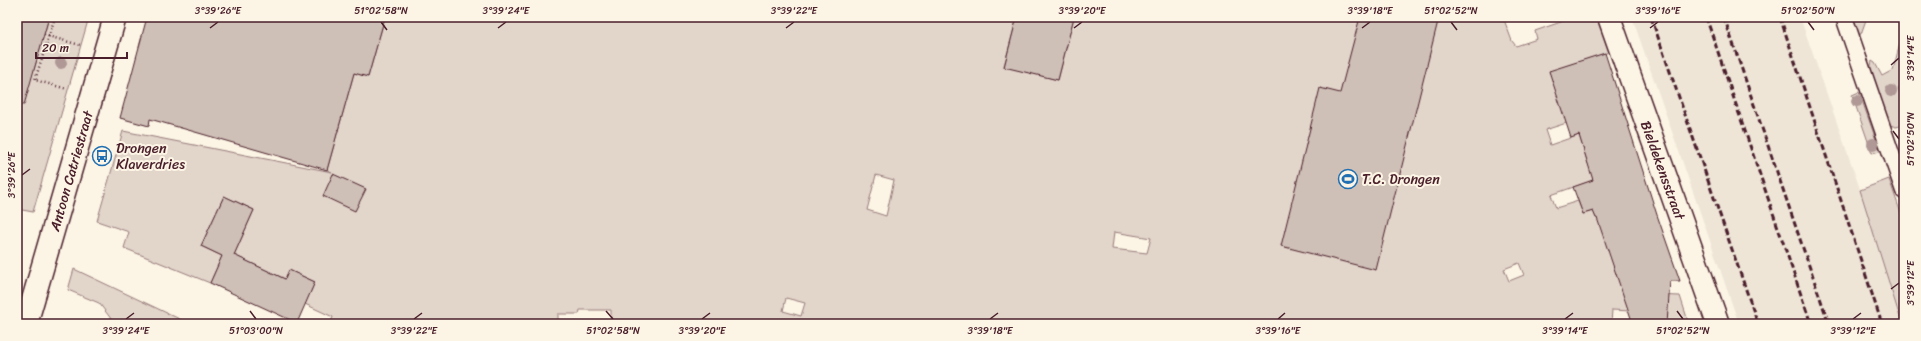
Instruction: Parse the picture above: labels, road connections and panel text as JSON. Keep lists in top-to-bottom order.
{
  "streets": {
    "street": ["Bieldekensstraat", "Antoon Catriestraat"]
  },
  "places": {
    "bus stop": ["Drongen Klaverdries"],
    "sports": ["T.C. Drongen"]
  },
  "scale_bar": "20 m",
  "coordinates": [
    "3°39'26\"E",
    "51°02'58\"N",
    "3°39'24\"E",
    "3°39'22\"E",
    "3°39'20\"E",
    "3°39'18\"E",
    "51°02'52\"N",
    "3°39'16\"E",
    "51°02'50\"N",
    "3°39'14\"E",
    "3°39'12\"E",
    "51°03'00\"N"
  ]
}
